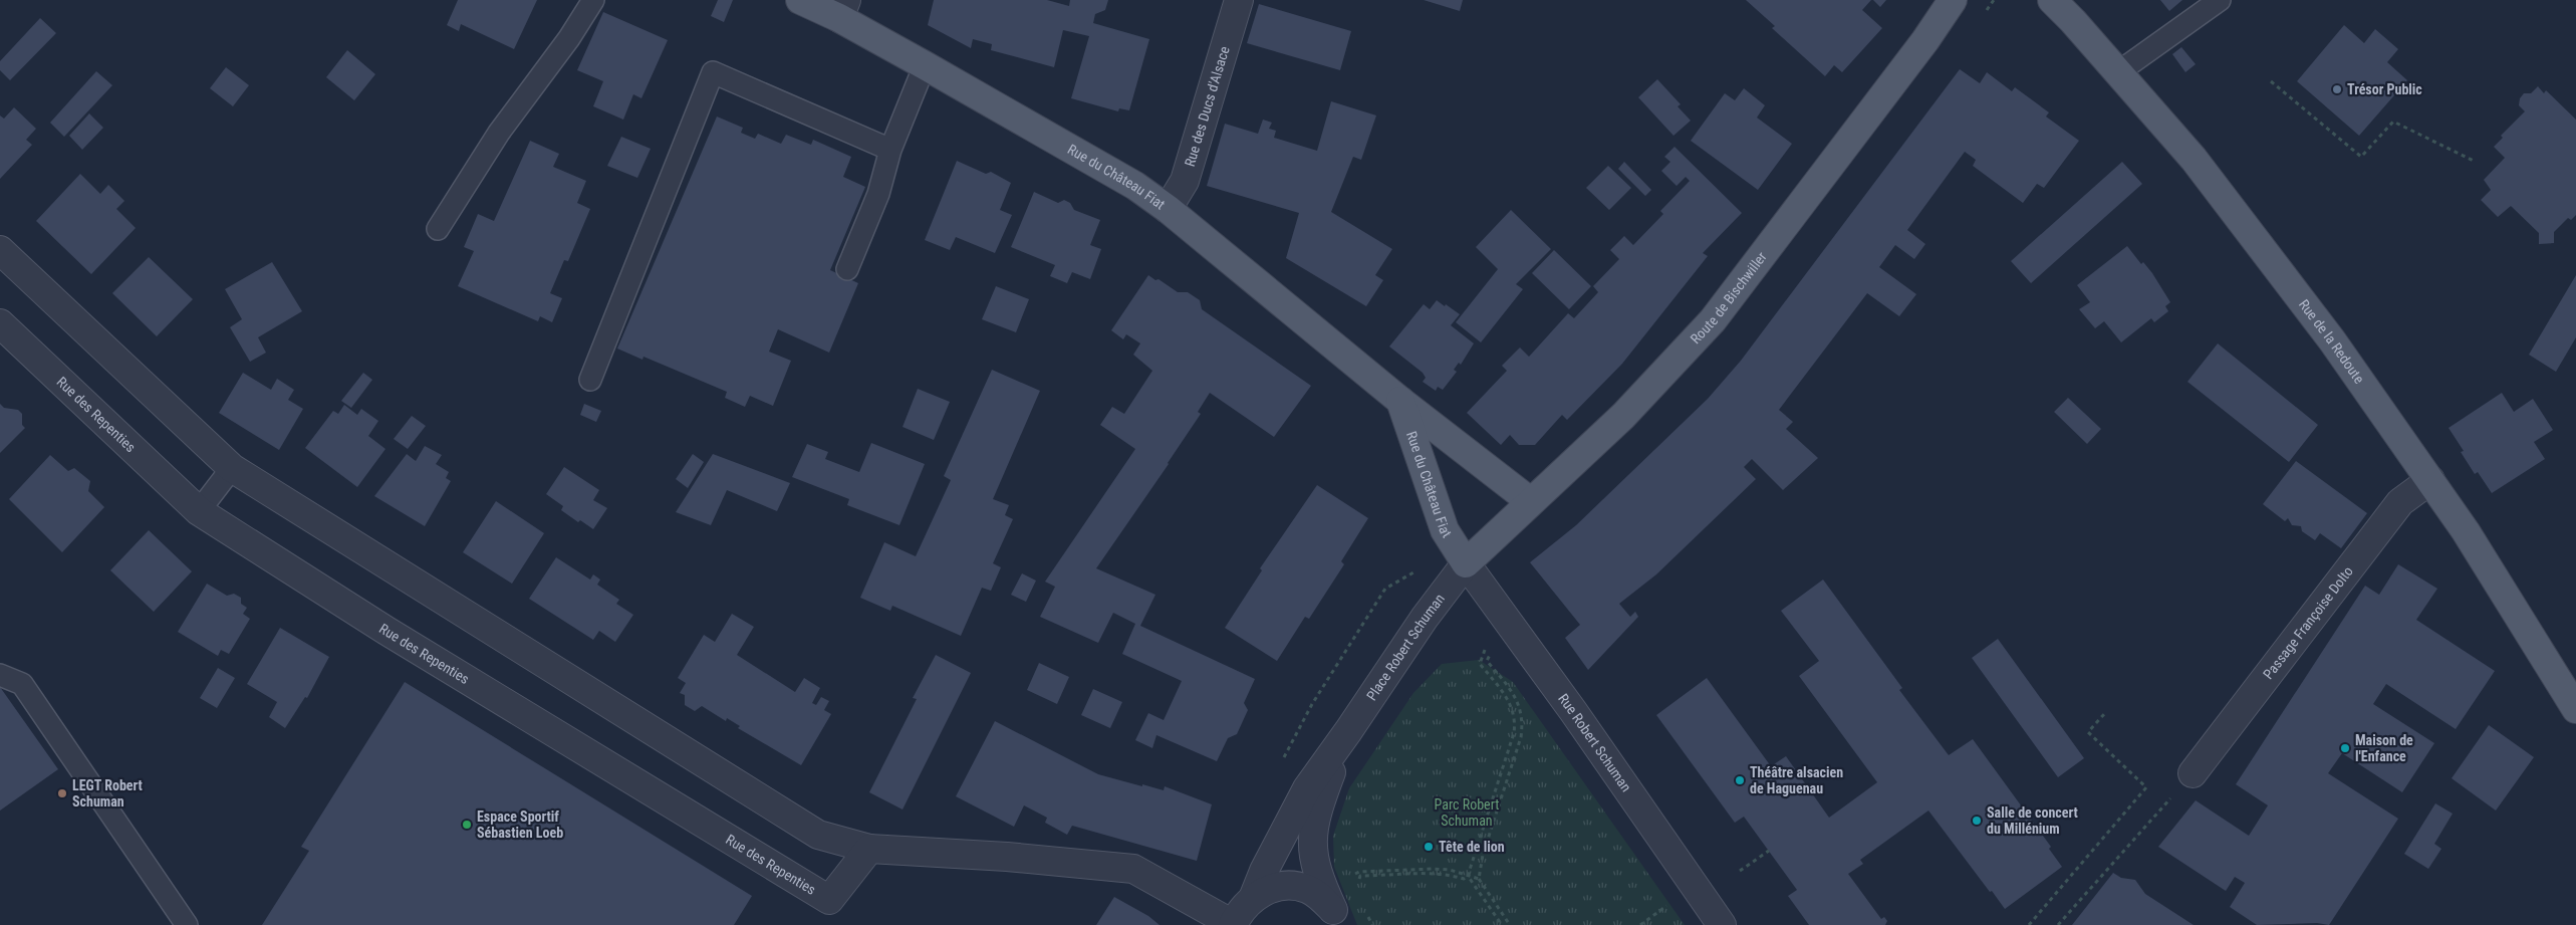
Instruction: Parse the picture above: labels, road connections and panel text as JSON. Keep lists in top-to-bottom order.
{
  "streets": {
    "main road": ["Rue du Château Fiat", "Route de Bischwiller", "Rue de la Redoute"],
    "street": [
      "Rue des Ducs d'Alsace",
      "Rue des Repenties",
      "Passage Françoise Dolto",
      "Place Robert Schuman",
      "Rue Robert Schuman"
    ]
  },
  "crossings": [
    ["Rue des Ducs d'Alsace", "Rue du Château Fiat"],
    ["Rue du Château Fiat", "Route de Bischwiller"],
    ["Rue du Château Fiat", "Place Robert Schuman"],
    ["Rue du Château Fiat", "Rue Robert Schuman"],
    ["Route de Bischwiller", "Place Robert Schuman"],
    ["Route de Bischwiller", "Rue Robert Schuman"],
    ["Rue de la Redoute", "Passage Françoise Dolto"],
    ["Place Robert Schuman", "Rue Robert Schuman"]
  ],
  "parks": ["Parc Robert Schuman"],
  "places": [
    "Trésor Public",
    "Maison de l'Enfance",
    "Théâtre alsacien de Haguenau",
    "LEGT Robert Schuman",
    "Salle de concert du Millénium",
    "Espace Sportif Sébastien Loeb",
    "Tête de lion"
  ]
}
